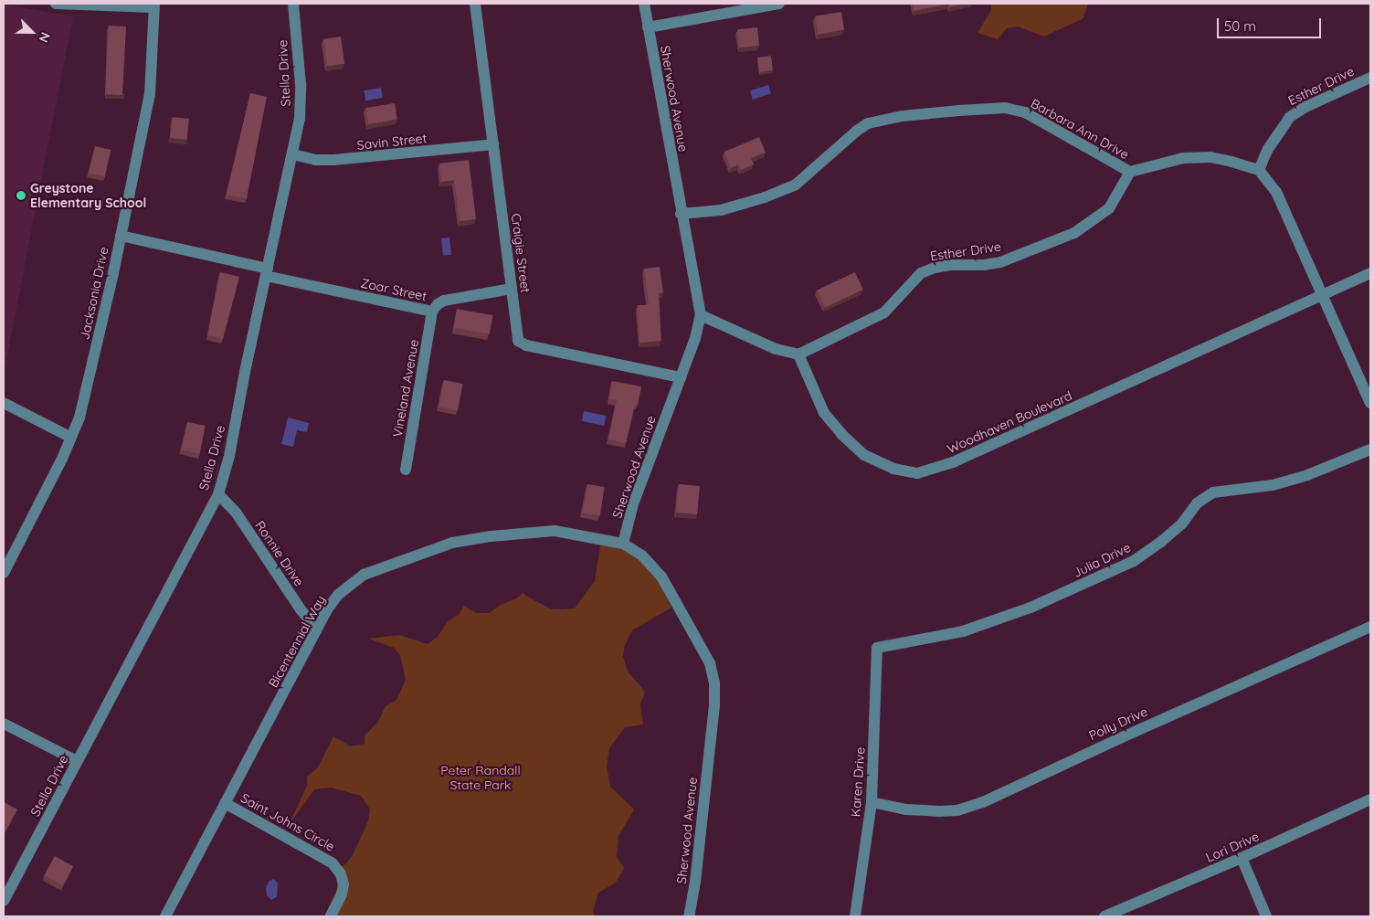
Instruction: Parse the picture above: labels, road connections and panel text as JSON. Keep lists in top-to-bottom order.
{
  "streets": {
    "street": [
      "Stella Drive",
      "Esther Drive",
      "Sherwood Avenue",
      "Barbara Ann Drive",
      "Savin Street",
      "Craigie Street",
      "Zoar Street",
      "Jacksonia Drive",
      "Vineland Avenue",
      "Woodhaven Boulevard",
      "Ronnie Drive",
      "Julia Drive",
      "Bicentennial Way",
      "Polly Drive",
      "Karen Drive",
      "Saint Johns Circle",
      "Lori Drive"
    ]
  },
  "crossings": [
    ["Stella Drive", "Savin Street"],
    ["Stella Drive", "Zoar Street"],
    ["Stella Drive", "Ronnie Drive"],
    ["Esther Drive", "Barbara Ann Drive"],
    ["Esther Drive", "Woodhaven Boulevard"],
    ["Sherwood Avenue", "Barbara Ann Drive"],
    ["Sherwood Avenue", "Craigie Street"],
    ["Sherwood Avenue", "Bicentennial Way"],
    ["Savin Street", "Craigie Street"],
    ["Craigie Street", "Zoar Street"],
    ["Zoar Street", "Jacksonia Drive"],
    ["Zoar Street", "Vineland Avenue"],
    ["Ronnie Drive", "Bicentennial Way"],
    ["Julia Drive", "Karen Drive"],
    ["Bicentennial Way", "Saint Johns Circle"],
    ["Polly Drive", "Karen Drive"]
  ],
  "parks": ["Peter Randall State Park"],
  "places": ["Greystone Elementary School"],
  "scale_bar": "50 m",
  "north": "bottom right"
}
